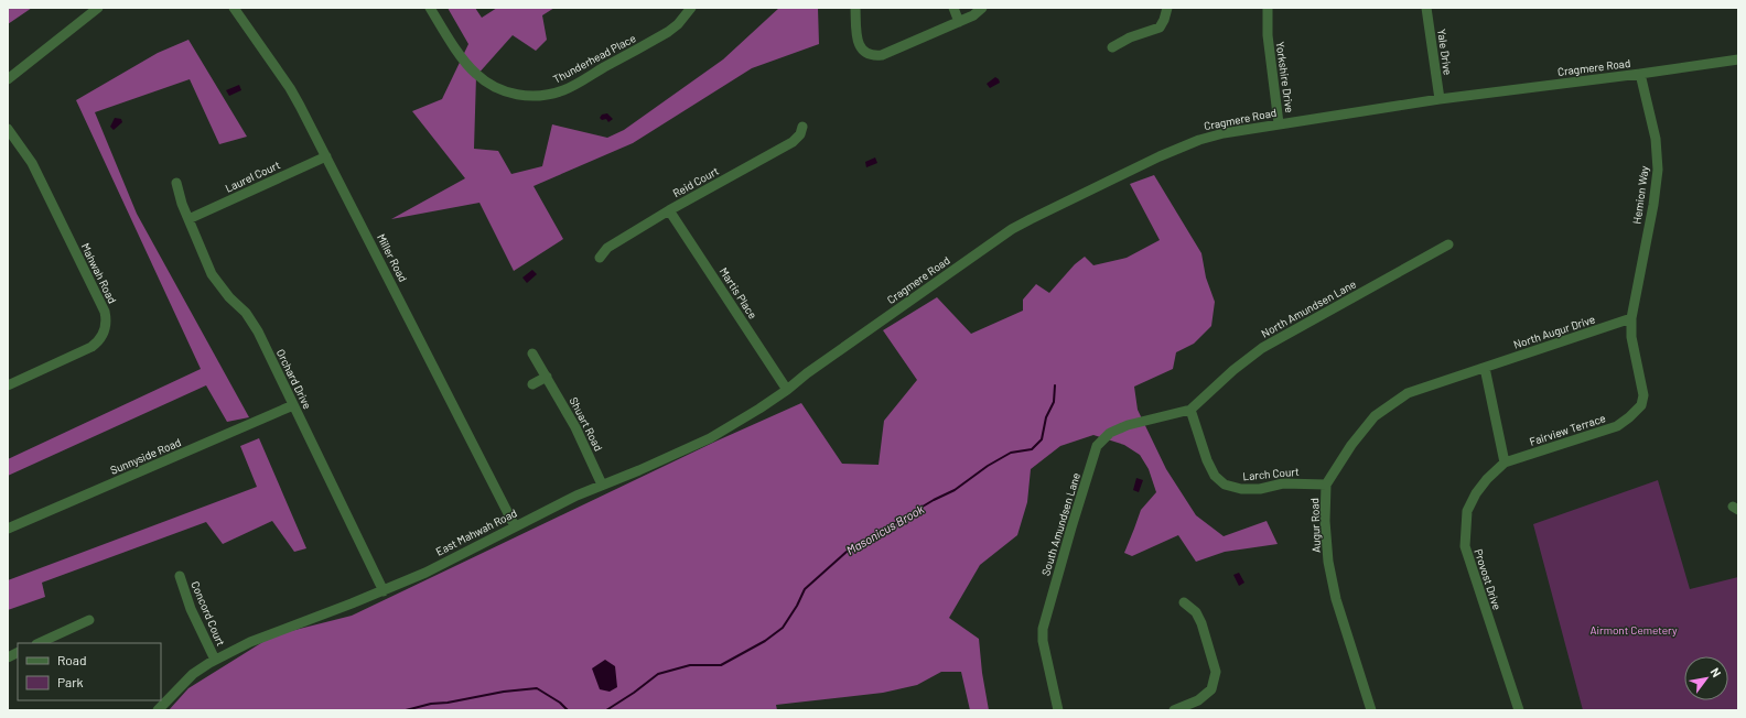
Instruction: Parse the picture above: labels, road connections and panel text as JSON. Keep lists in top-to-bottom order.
{
  "streets": {
    "street": [
      "Yale Drive",
      "Thunderhead Place",
      "Cragmere Road",
      "Yorkshire Drive",
      "Laurel Court",
      "Reid Court",
      "Hemion Way",
      "Miller Road",
      "Mahwah Road",
      "Martis Place",
      "North Amundsen Lane",
      "North Augur Drive",
      "Orchard Drive",
      "Shuart Road",
      "Fairview Terrace",
      "Sunnyside Road",
      "Larch Court",
      "South Amundsen Lane",
      "Augur Road",
      "East Mahwah Road",
      "Provost Drive",
      "Concord Court"
    ]
  },
  "crossings": [
    ["Yale Drive", "Cragmere Road"],
    ["Cragmere Road", "Yorkshire Drive"],
    ["Cragmere Road", "Hemion Way"],
    ["Cragmere Road", "East Mahwah Road"],
    ["Laurel Court", "Miller Road"],
    ["Laurel Court", "Orchard Drive"],
    ["Reid Court", "Martis Place"],
    ["Hemion Way", "North Augur Drive"],
    ["Hemion Way", "Fairview Terrace"],
    ["Miller Road", "East Mahwah Road"],
    ["Martis Place", "East Mahwah Road"],
    ["North Amundsen Lane", "Larch Court"],
    ["North Amundsen Lane", "South Amundsen Lane"],
    ["North Augur Drive", "Fairview Terrace"],
    ["North Augur Drive", "Augur Road"],
    ["Orchard Drive", "Sunnyside Road"],
    ["Orchard Drive", "East Mahwah Road"],
    ["Shuart Road", "East Mahwah Road"],
    ["Fairview Terrace", "Provost Drive"],
    ["Larch Court", "South Amundsen Lane"],
    ["Larch Court", "Augur Road"],
    ["East Mahwah Road", "Concord Court"]
  ],
  "water": ["Masonicus Brook"],
  "parks": ["Airmont Cemetery"],
  "legend": ["Road", "Park"],
  "north": "top right"
}
